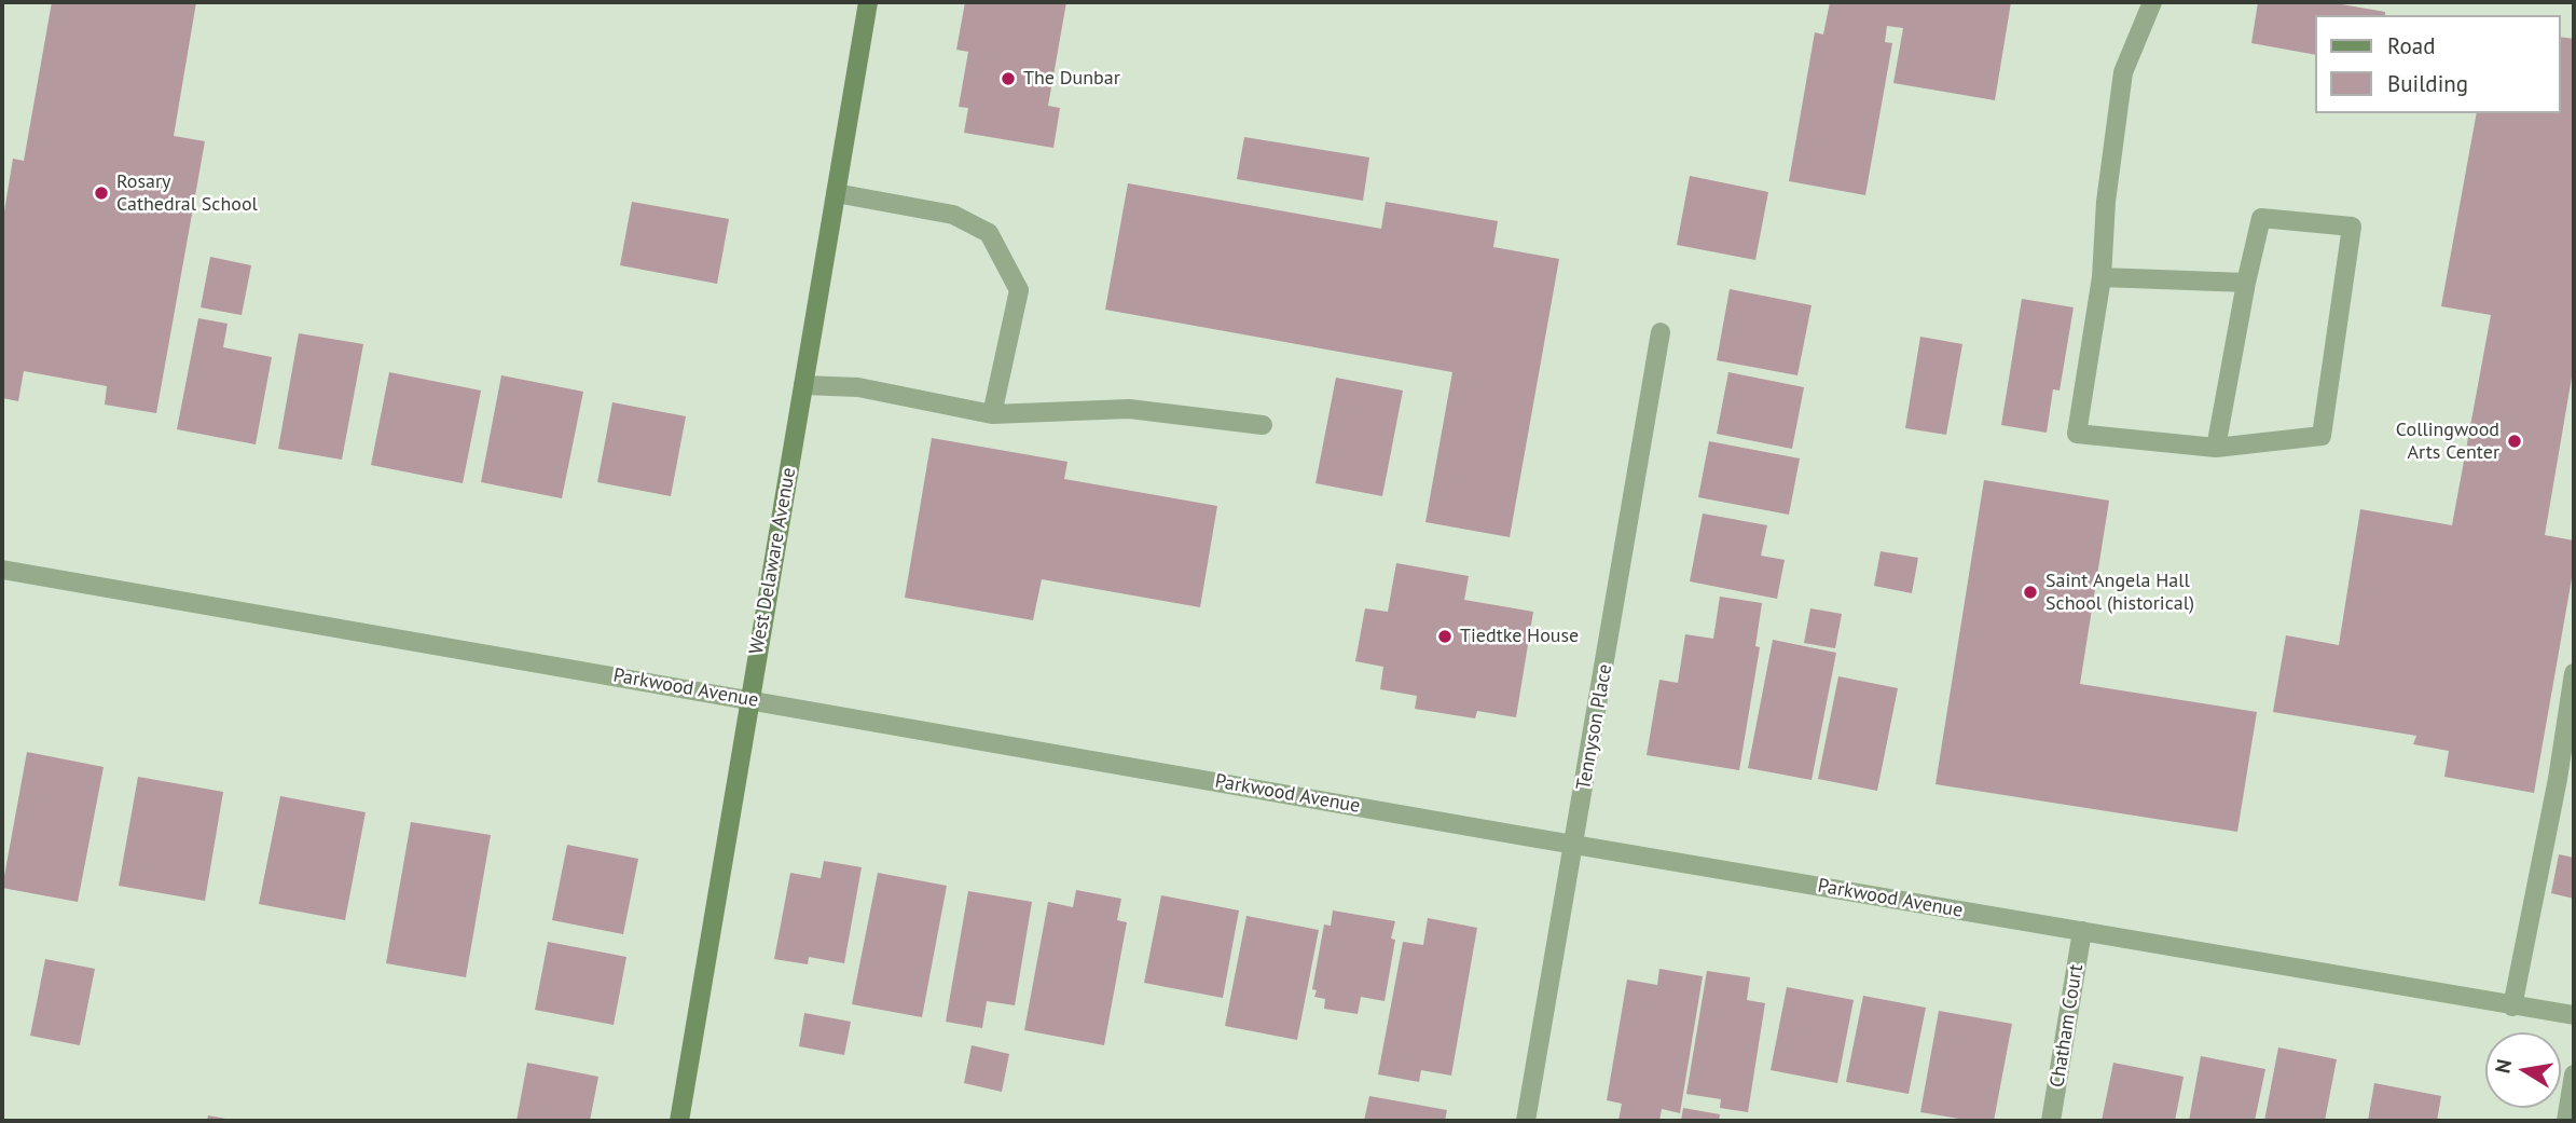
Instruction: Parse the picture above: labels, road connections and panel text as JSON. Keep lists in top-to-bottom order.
{
  "streets": {
    "street": [
      "West Delaware Avenue",
      "Parkwood Avenue",
      "Tennyson Place",
      "Chatham Court"
    ]
  },
  "crossings": [
    ["West Delaware Avenue", "Parkwood Avenue"],
    ["Parkwood Avenue", "Tennyson Place"],
    ["Parkwood Avenue", "Chatham Court"]
  ],
  "places": [
    "The Dunbar",
    "Rosary Cathedral School",
    "Collingwood Arts Center",
    "Saint Angela Hall School (historical)",
    "Tiedtke House"
  ],
  "legend": ["Road", "Building"],
  "north": "left"
}
